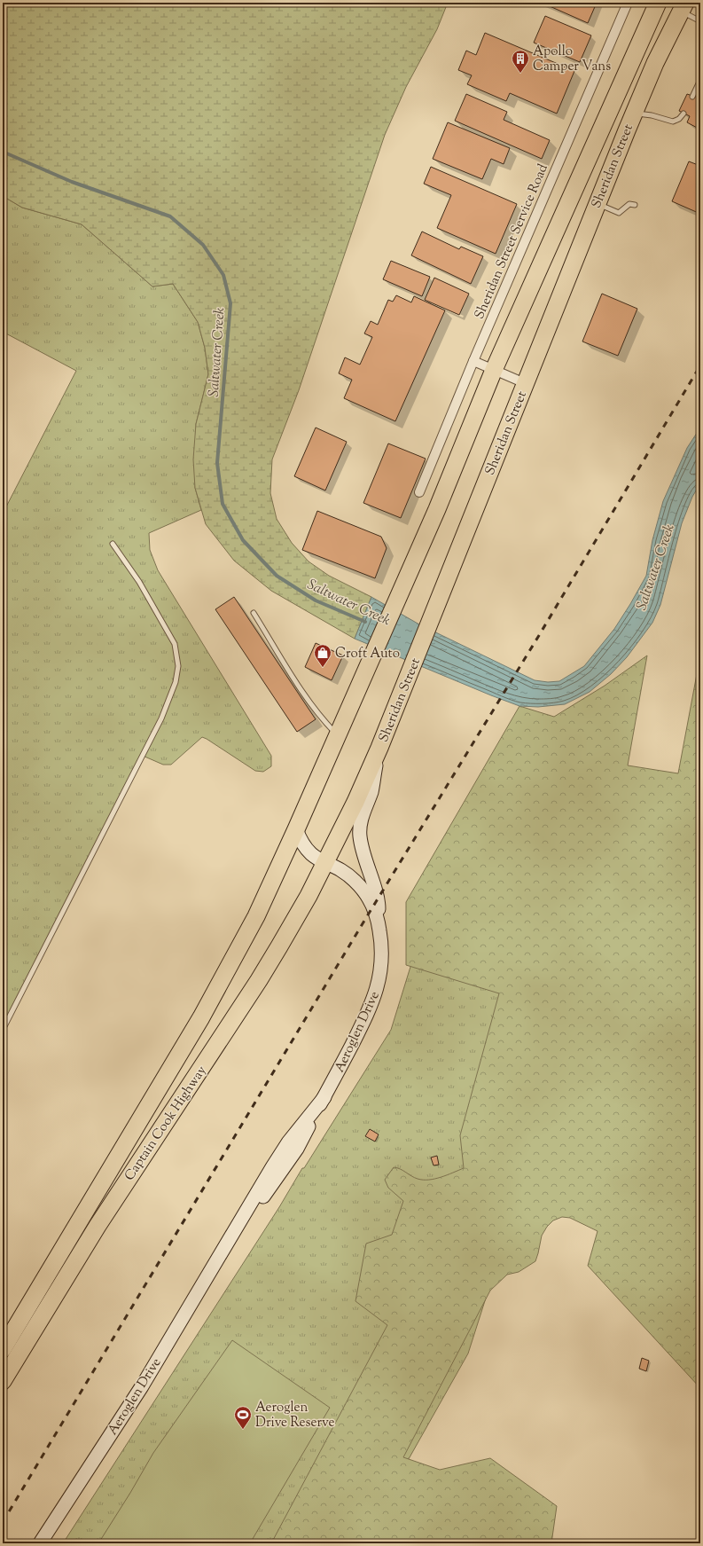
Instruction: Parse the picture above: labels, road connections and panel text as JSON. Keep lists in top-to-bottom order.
{
  "streets": {
    "highway": ["Sheridan Street", "Captain Cook Highway"],
    "street": ["Sheridan Street Service Road", "Aeroglen Drive"]
  },
  "crossings": [
    ["Sheridan Street", "Aeroglen Drive"],
    ["Sheridan Street", "Captain Cook Highway"],
    ["Aeroglen Drive", "Captain Cook Highway"]
  ],
  "water": ["Saltwater Creek"],
  "places": {
    "building": ["Apollo Camper Vans"],
    "shop": ["Croft Auto"],
    "sports": ["Aeroglen Drive Reserve"]
  }
}
